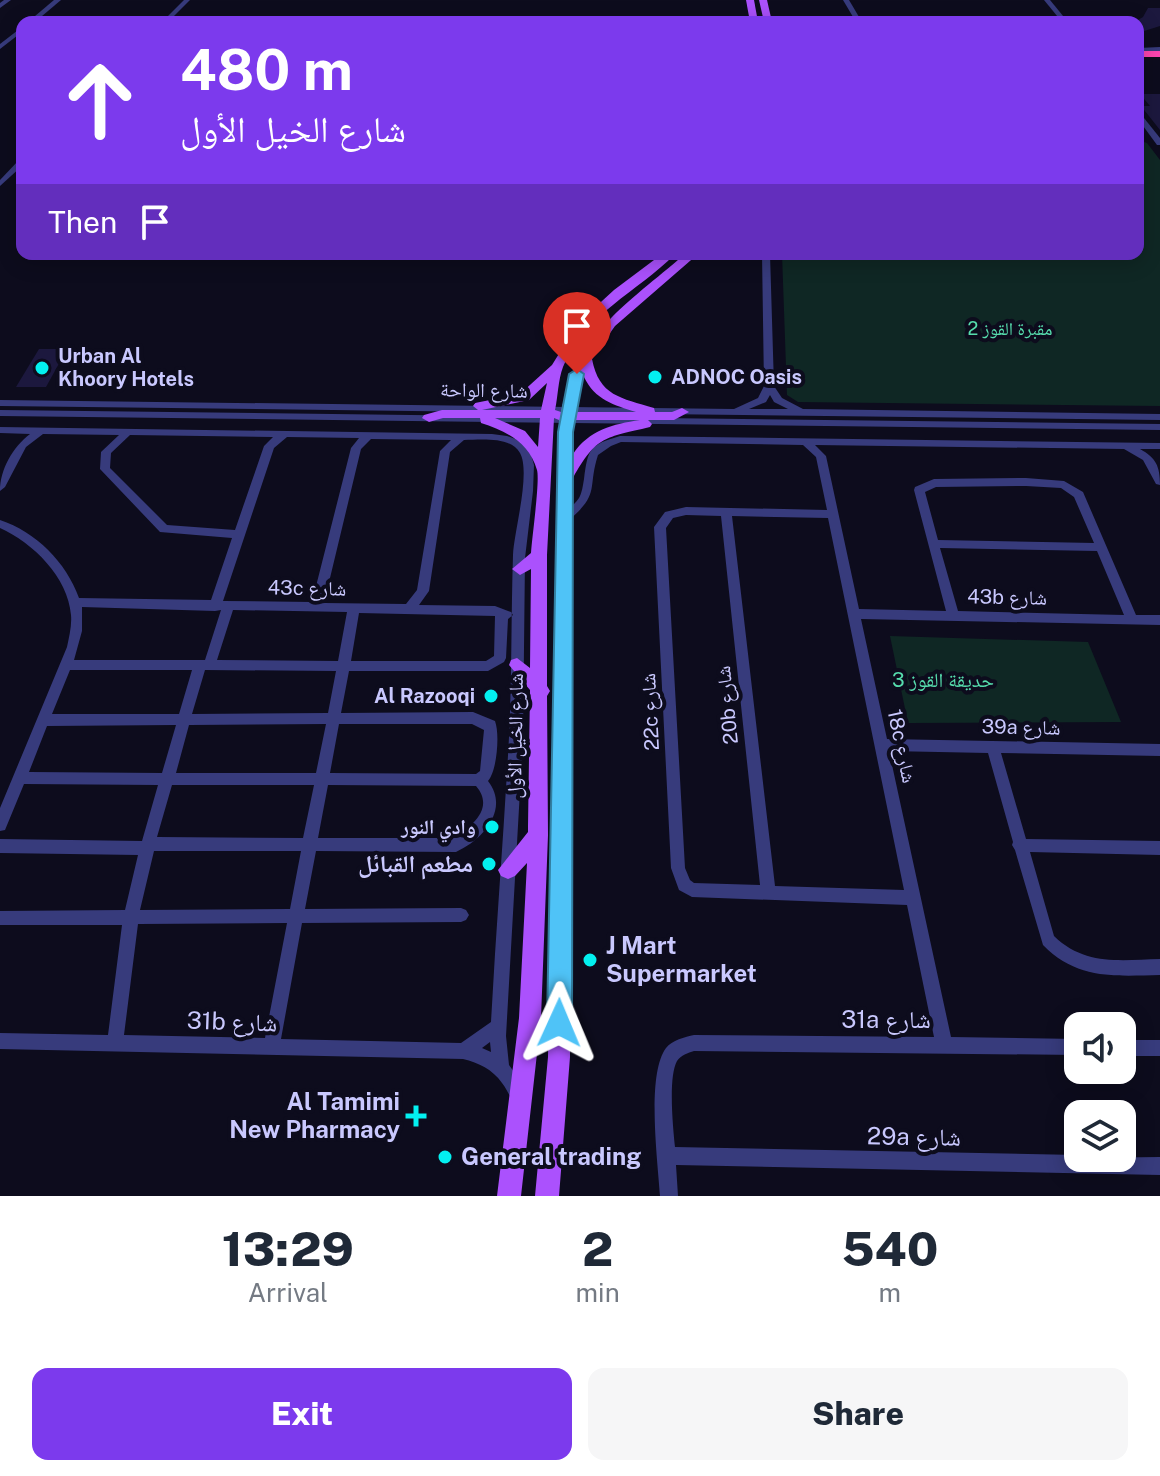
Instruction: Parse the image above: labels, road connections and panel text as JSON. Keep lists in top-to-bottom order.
{
  "streets": {
    "main road": ["شارع الخيل الأول"],
    "street": [
      "شارع الواحة",
      "43c شارع",
      "43b شارع",
      "20b شارع",
      "22c شارع",
      "39a شارع",
      "18c شارع",
      "31a شارع",
      "31b شارع",
      "29a شارع"
    ]
  },
  "crossings": [
    ["شارع الواحة", "شارع الخيل الأول"],
    ["43b شارع", "18c شارع"],
    ["20b شارع", "22c شارع"],
    ["39a شارع", "18c شارع"],
    ["18c شارع", "31a شارع"],
    ["31a شارع", "29a شارع"]
  ],
  "parks": ["مقبرة القوز 2", "حديقة القوز 3"],
  "places": {
    "other": [
      "Urban Al Khoory Hotels",
      "ADNOC Oasis",
      "Al Razooqi",
      "وادي النور",
      "مطعم القبائل",
      "J Mart Supermarket",
      "General trading"
    ],
    "health": ["Al Tamimi New Pharmacy"]
  },
  "page": {
    "turn": ["480 m", "شارع الخيل الأول"],
    "then": "Then",
    "eta": [
      "13:29",
      "Arrival",
      "2",
      "min",
      "540",
      "m"
    ],
    "buttons": ["Exit", "Share"]
  }
}
